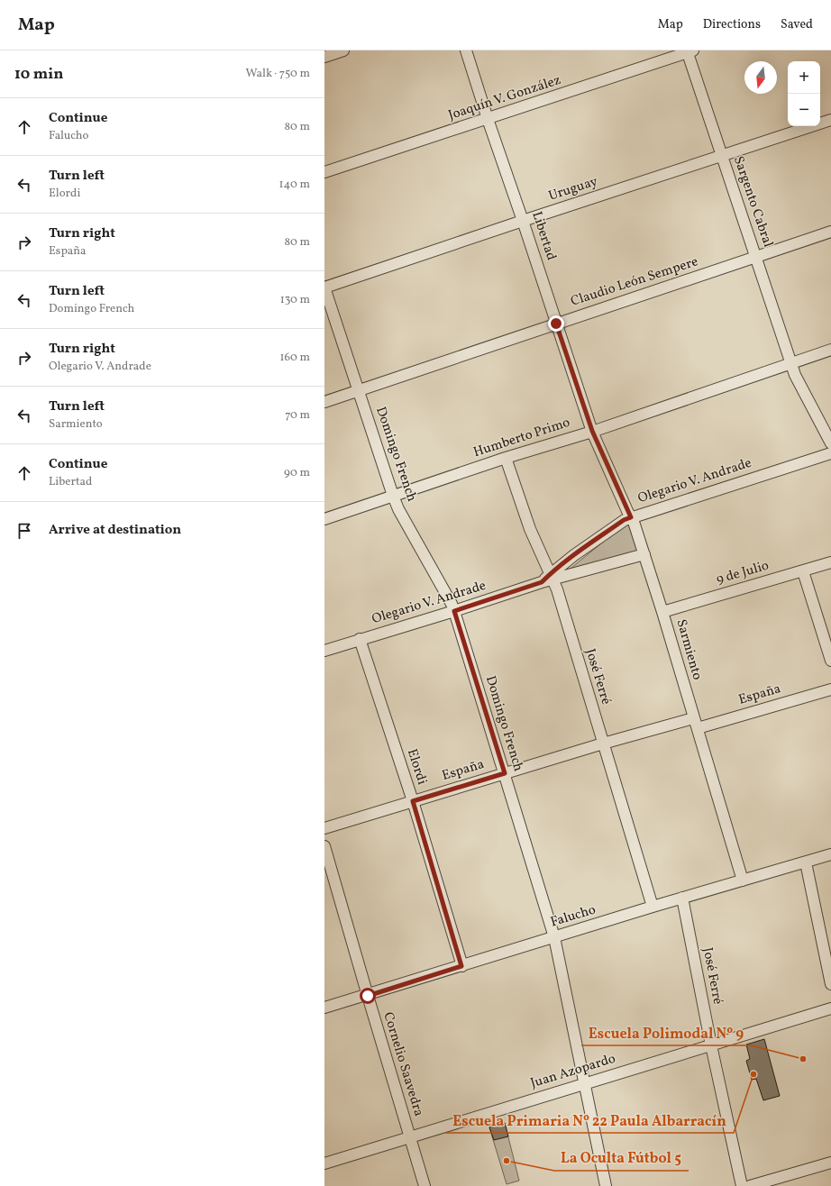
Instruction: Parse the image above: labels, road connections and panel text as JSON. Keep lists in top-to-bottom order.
{
  "streets": {
    "street": [
      "Joaquín V. González",
      "Uruguay",
      "Sargento Cabral",
      "Libertad",
      "Claudio León Sempere",
      "Humberto Primo",
      "Domingo French",
      "Olegario V. Andrade",
      "9 de Julio",
      "Sarmiento",
      "José Ferré",
      "España",
      "Elordi",
      "Falucho",
      "Cornelio Saavedra",
      "Juan Azopardo"
    ]
  },
  "crossings": [
    ["Joaquín V. González", "Sargento Cabral"],
    ["Joaquín V. González", "Libertad"],
    ["Uruguay", "Sargento Cabral"],
    ["Uruguay", "Libertad"],
    ["Uruguay", "Domingo French"],
    ["Sargento Cabral", "Claudio León Sempere"],
    ["Sargento Cabral", "Humberto Primo"],
    ["Libertad", "Claudio León Sempere"],
    ["Libertad", "Humberto Primo"],
    ["Libertad", "Sarmiento"],
    ["Claudio León Sempere", "Domingo French"],
    ["Humberto Primo", "Domingo French"],
    ["Humberto Primo", "Sarmiento"],
    ["Humberto Primo", "José Ferré"],
    ["Domingo French", "Olegario V. Andrade"],
    ["Domingo French", "España"],
    ["Domingo French", "Falucho"],
    ["Domingo French", "Juan Azopardo"],
    ["Olegario V. Andrade", "Sarmiento"],
    ["Olegario V. Andrade", "José Ferré"],
    ["Olegario V. Andrade", "Elordi"],
    ["9 de Julio", "Sarmiento"],
    ["Sarmiento", "España"],
    ["Sarmiento", "Falucho"],
    ["José Ferré", "España"],
    ["José Ferré", "Falucho"],
    ["José Ferré", "Juan Azopardo"],
    ["España", "Elordi"],
    ["Elordi", "Falucho"],
    ["Falucho", "Cornelio Saavedra"],
    ["Cornelio Saavedra", "Juan Azopardo"]
  ],
  "places": ["Escuela Polimodal Nº 9", "Escuela Primaria Nº 22 Paula Albarracín", "La Oculta Fútbol 5"],
  "north": "bottom",
  "page": {
    "header": "Map",
    "nav": ["Map", "Directions", "Saved"],
    "heading": ["10 min", "Walk · 750 m"],
    "map_buttons": ["+", "−"],
    "list": [
      ["Continue", "Falucho", "80 m"],
      ["Turn left", "Elordi", "140 m"],
      ["Turn right", "España", "80 m"],
      ["Turn left", "Domingo French", "130 m"],
      ["Turn right", "Olegario V. Andrade", "160 m"],
      ["Turn left", "Sarmiento", "70 m"],
      ["Continue", "Libertad", "90 m"],
      "Arrive at destination"
    ]
  }
}
